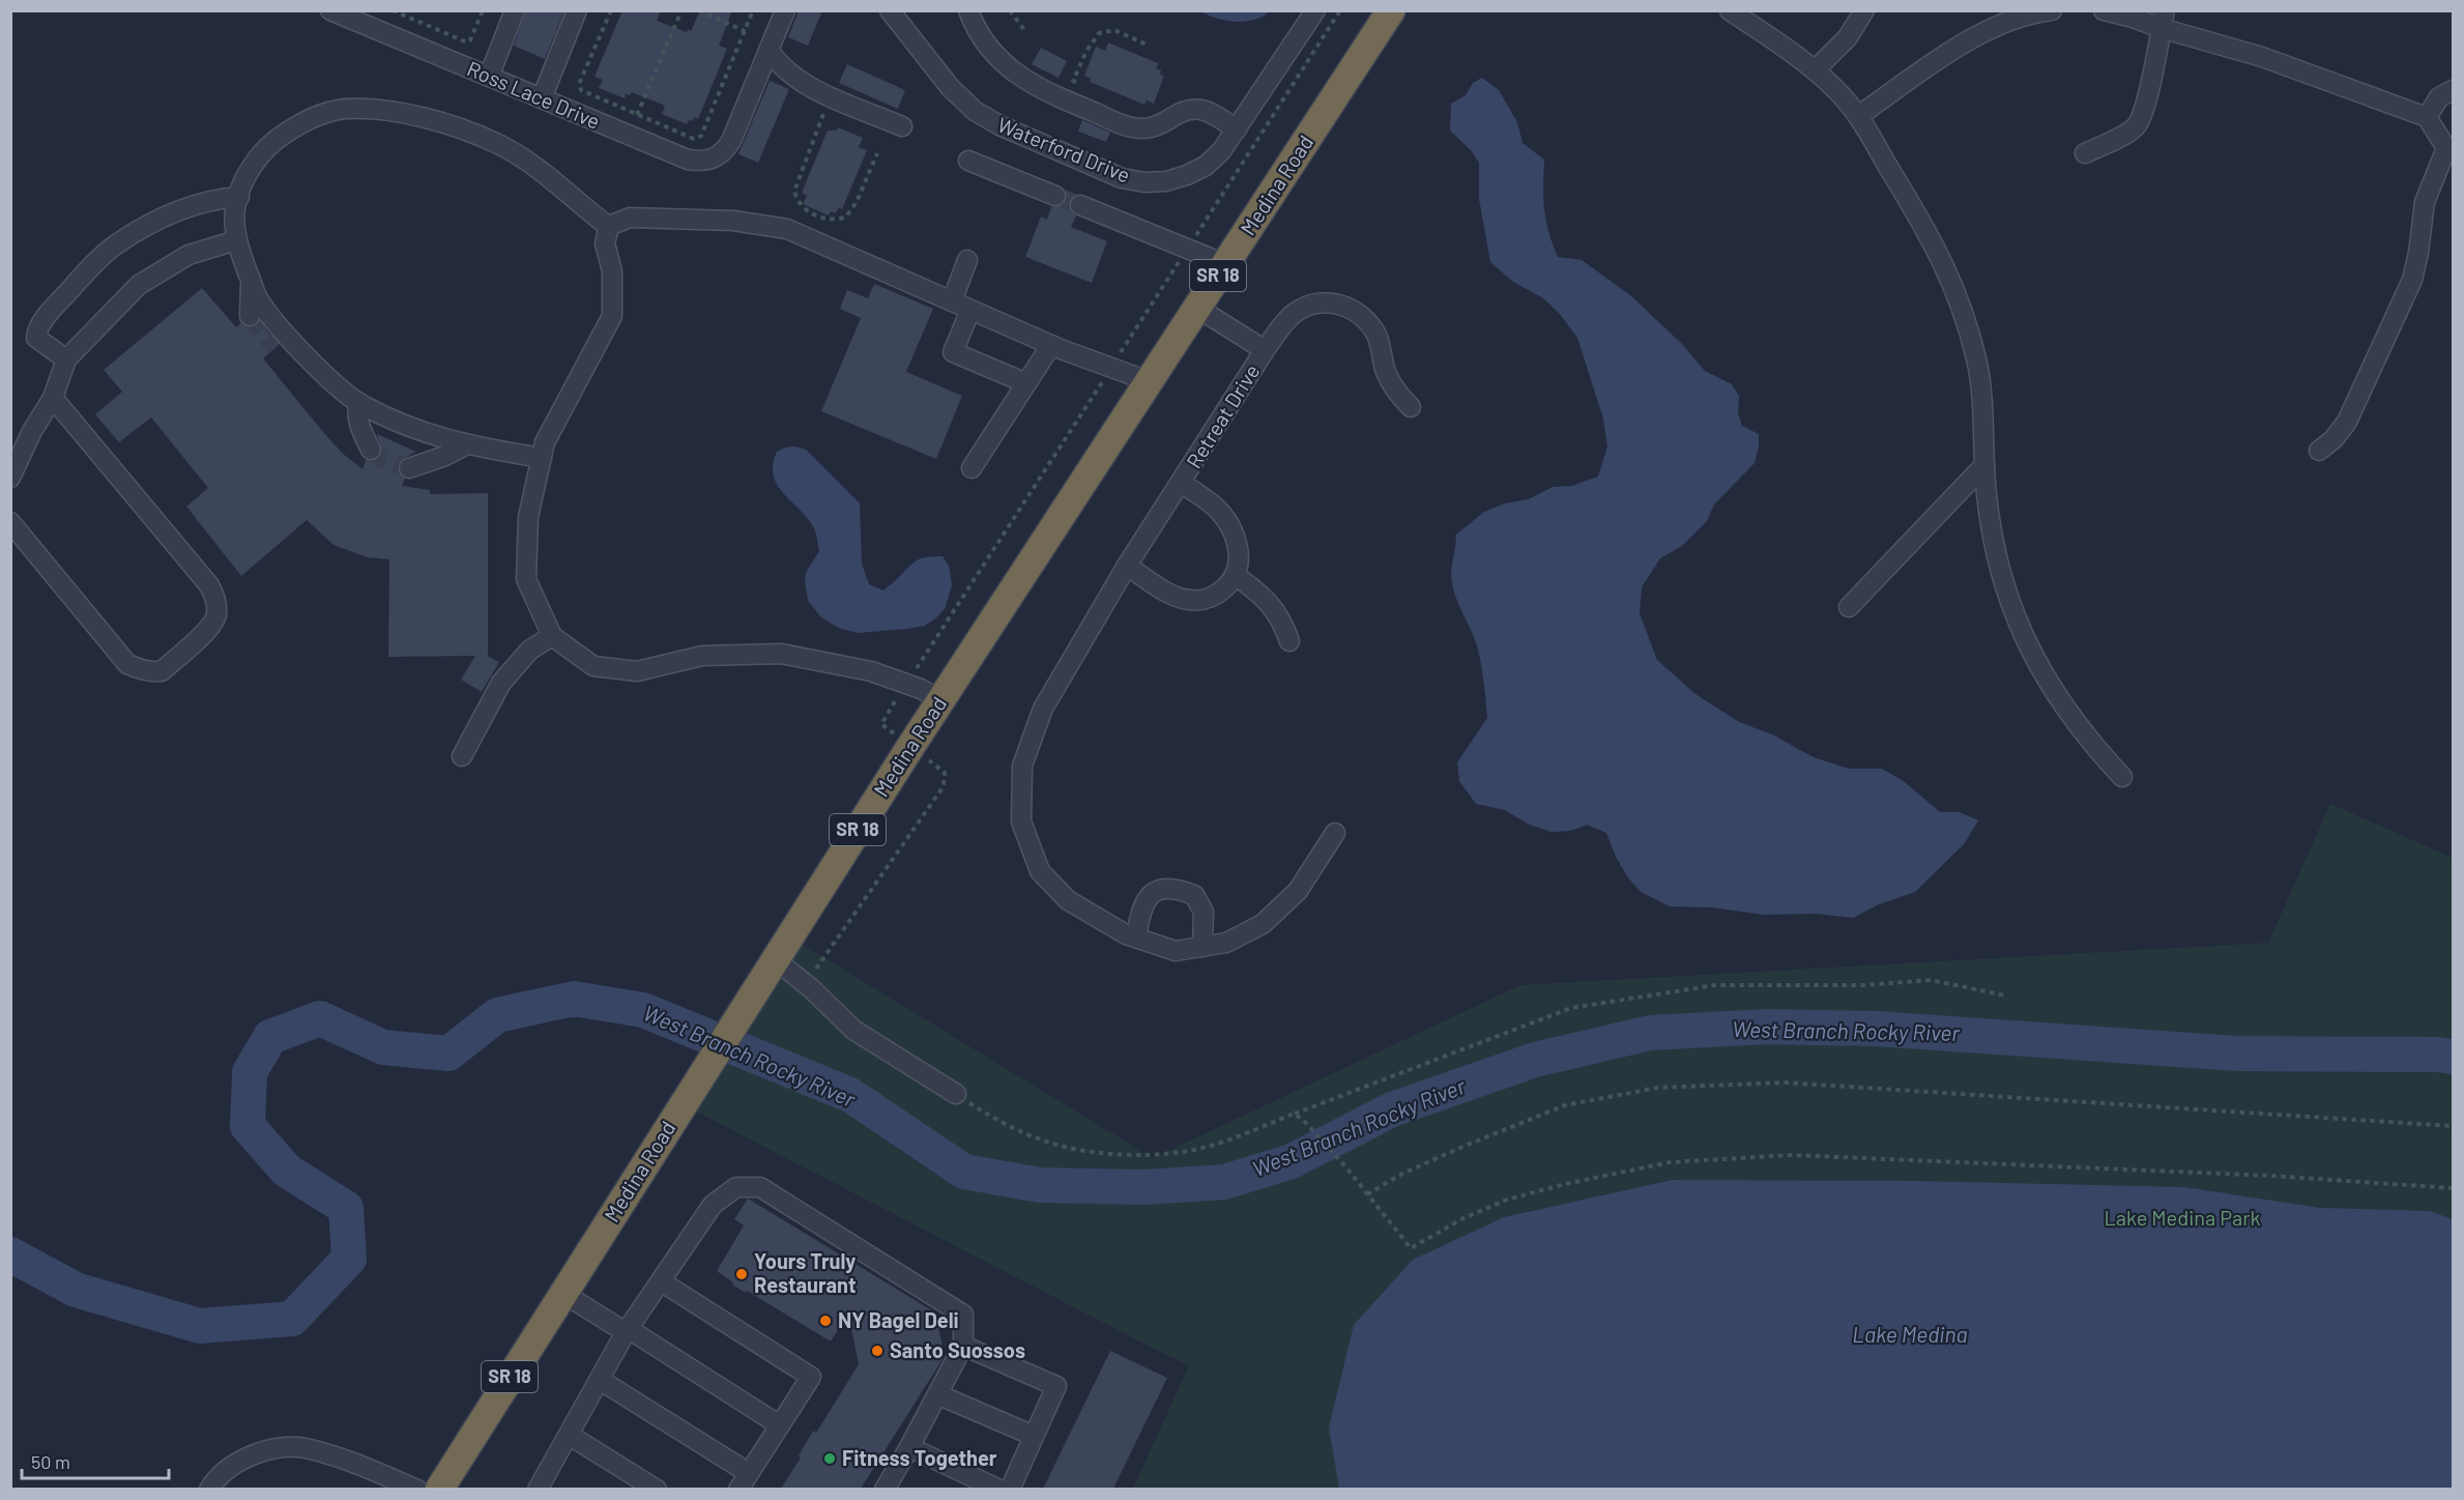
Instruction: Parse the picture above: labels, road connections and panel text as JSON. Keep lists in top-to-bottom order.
{
  "streets": {
    "highway": ["Medina Road", "SR 18"],
    "street": ["Ross Lace Drive", "Waterford Drive", "Retreat Drive"]
  },
  "crossings": [
    ["Medina Road", "Retreat Drive"]
  ],
  "water": ["West Branch Rocky River", "Lake Medina"],
  "parks": ["Lake Medina Park"],
  "places": [
    "Yours Truly Restaurant",
    "NY Bagel Deli",
    "Santo Suossos",
    "Fitness Together"
  ],
  "scale_bar": "50 m"
}
